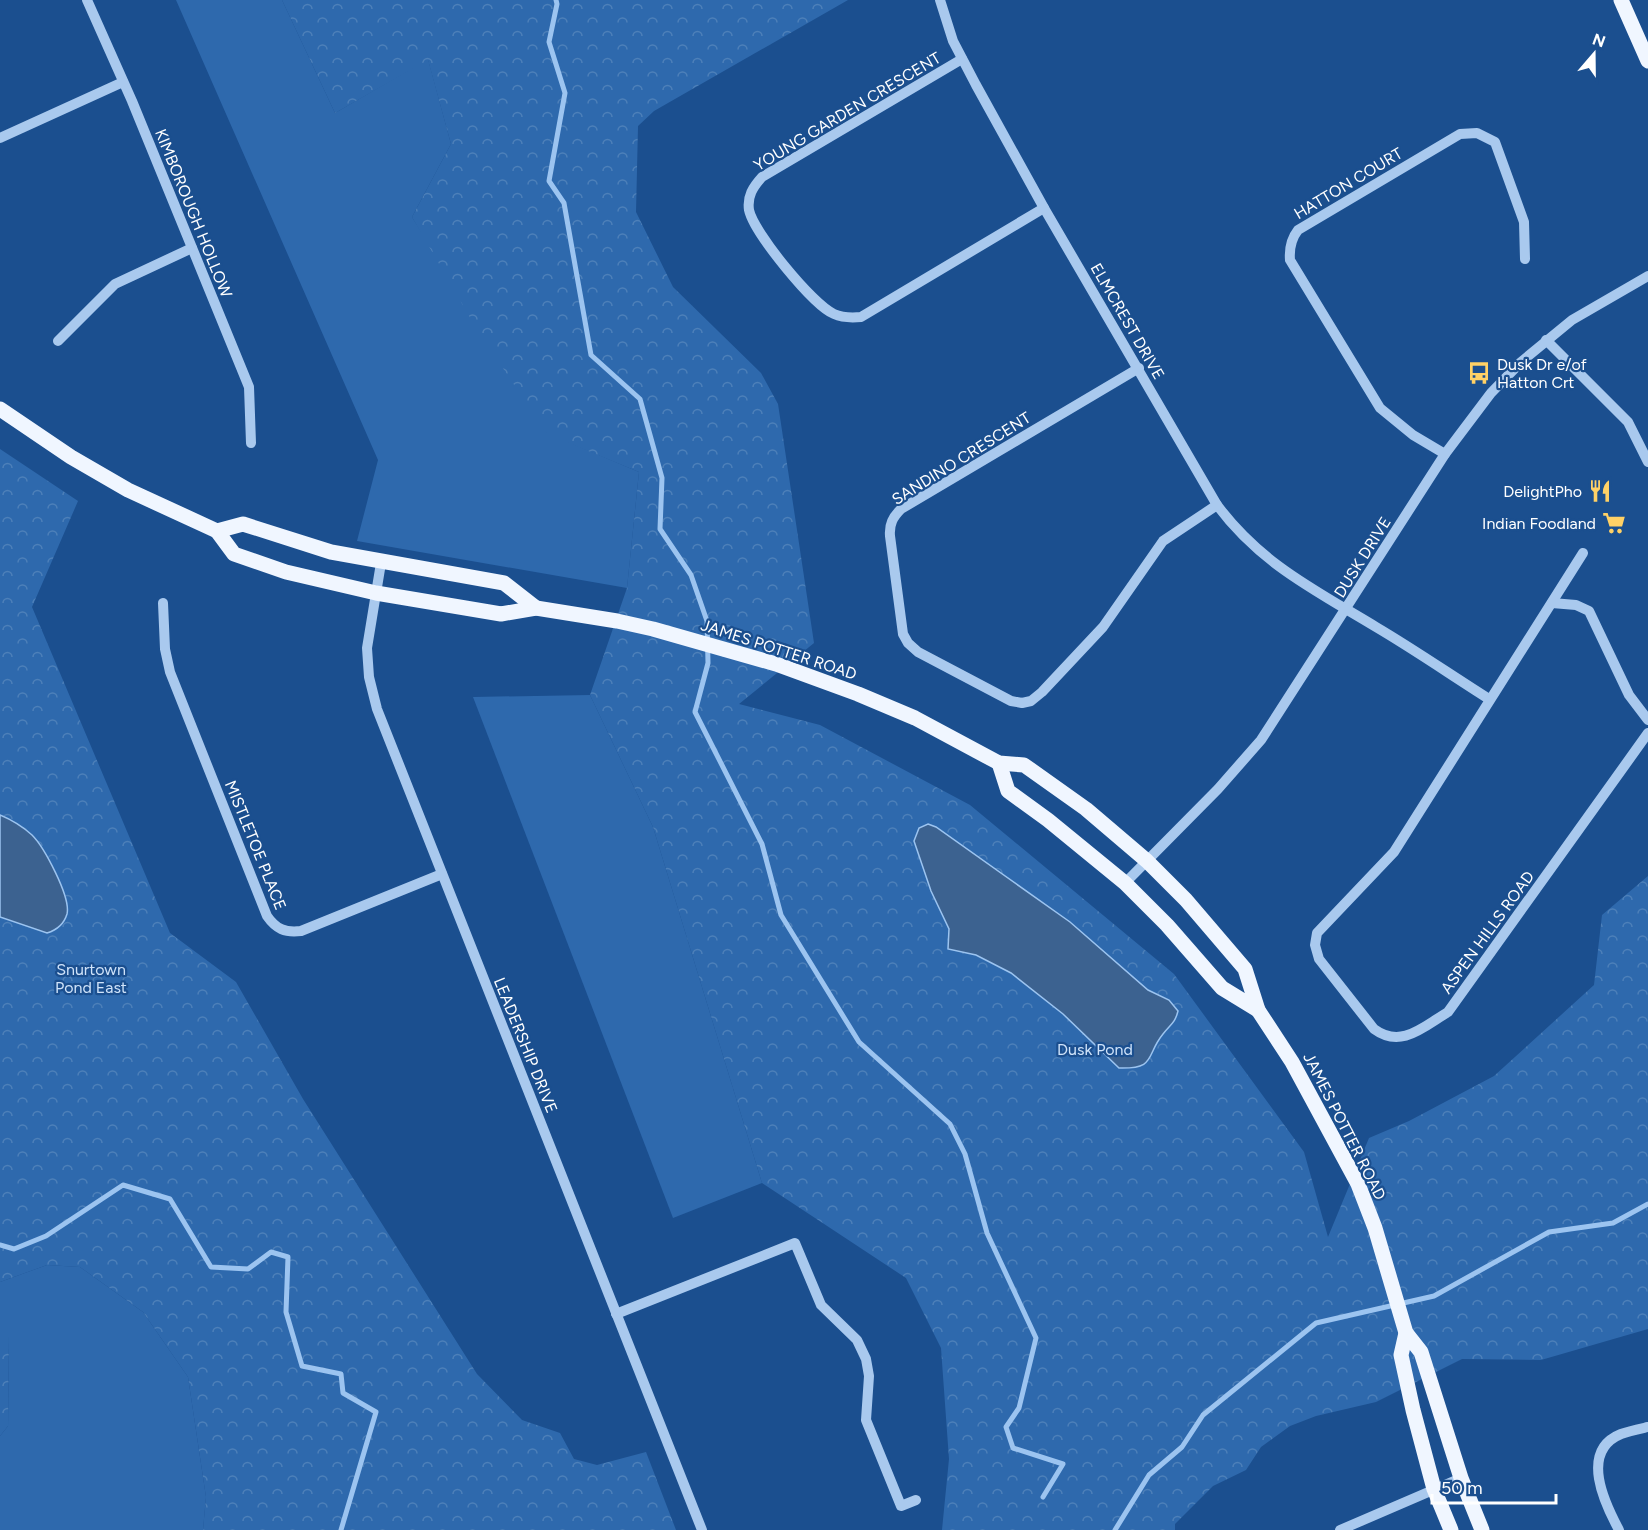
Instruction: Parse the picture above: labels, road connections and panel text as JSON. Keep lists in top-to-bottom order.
{
  "streets": {
    "main road": ["JAMES POTTER ROAD"],
    "street": [
      "YOUNG GARDEN CRESCENT",
      "HATTON COURT",
      "KIMBOROUGH HOLLOW",
      "ELMCREST DRIVE",
      "SANDINO CRESCENT",
      "DUSK DRIVE",
      "MISTLETOE PLACE",
      "ASPEN HILLS ROAD",
      "LEADERSHIP DRIVE"
    ]
  },
  "crossings": [
    ["YOUNG GARDEN CRESCENT", "ELMCREST DRIVE"],
    ["HATTON COURT", "DUSK DRIVE"],
    ["ELMCREST DRIVE", "SANDINO CRESCENT"],
    ["ELMCREST DRIVE", "DUSK DRIVE"],
    ["ELMCREST DRIVE", "ASPEN HILLS ROAD"],
    ["DUSK DRIVE", "JAMES POTTER ROAD"],
    ["JAMES POTTER ROAD", "LEADERSHIP DRIVE"],
    ["MISTLETOE PLACE", "LEADERSHIP DRIVE"]
  ],
  "parks": ["Snurtown Pond East", "Dusk Pond"],
  "places": {
    "bus stop": ["Dusk Dr e/of Hatton Crt"],
    "restaurant": ["DelightPho"],
    "supermarket": ["Indian Foodland"]
  },
  "scale_bar": "50 m",
  "north": "top"
}
